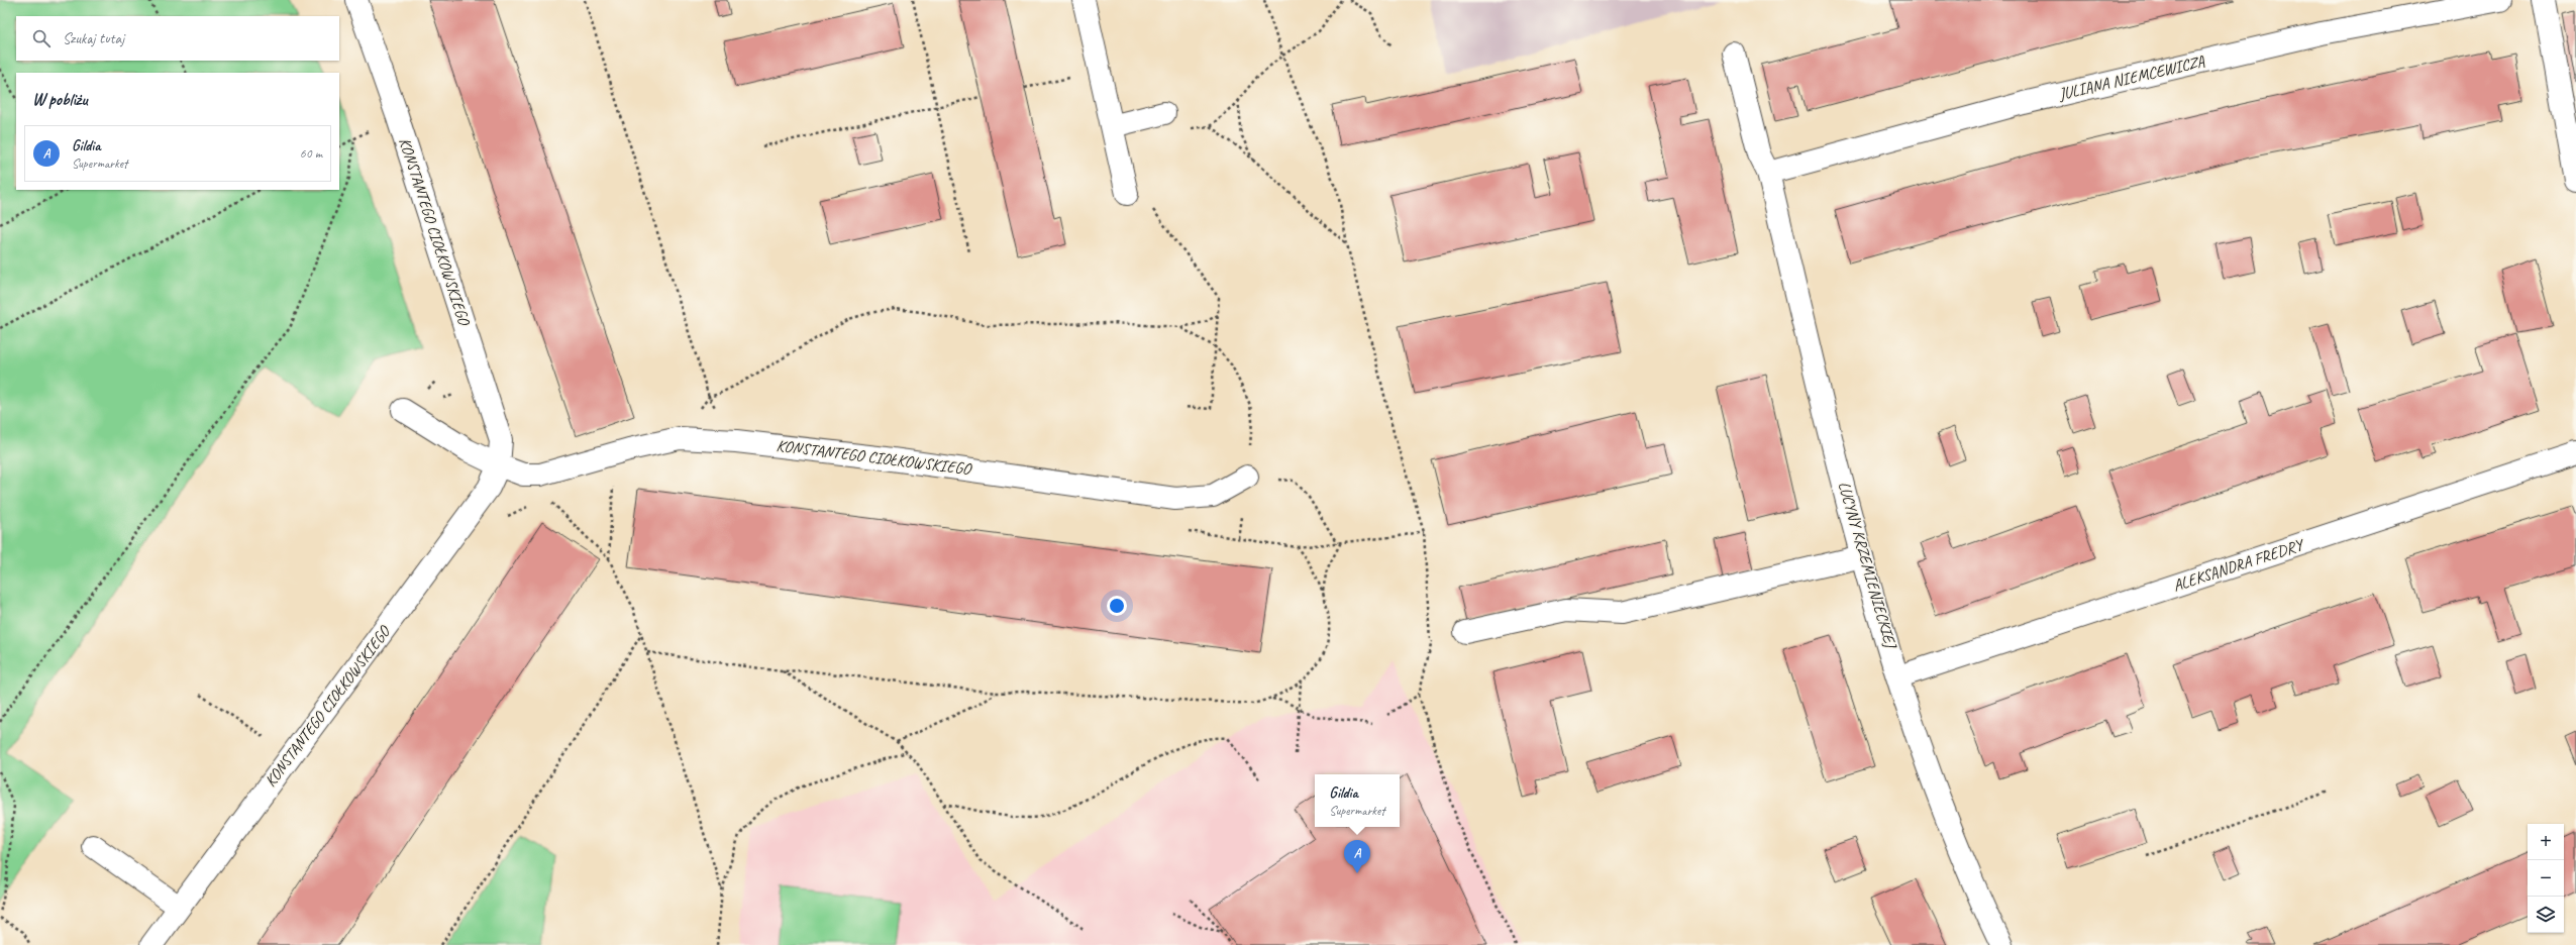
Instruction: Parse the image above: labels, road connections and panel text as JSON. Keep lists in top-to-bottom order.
{
  "streets": {
    "street": [
      "JULIANA NIEMCEWICZA",
      "KONSTANTEGO CIOŁKOWSKIEGO",
      "LUCYNY KRZEMIENIECKIEJ",
      "ALEKSANDRA FREDRY"
    ]
  },
  "crossings": [
    ["JULIANA NIEMCEWICZA", "LUCYNY KRZEMIENIECKIEJ"],
    ["LUCYNY KRZEMIENIECKIEJ", "ALEKSANDRA FREDRY"]
  ],
  "page": {
    "search": "Szukaj tutaj",
    "heading": "W pobliżu",
    "list": [
      {
        "mark": "A",
        "name": "Gildia",
        "note": "Supermarket",
        "value": "60 m"
      }
    ],
    "popup": ["Gildia", "Supermarket"],
    "map_buttons": ["+", "−"],
    "pins": "A"
  }
}
